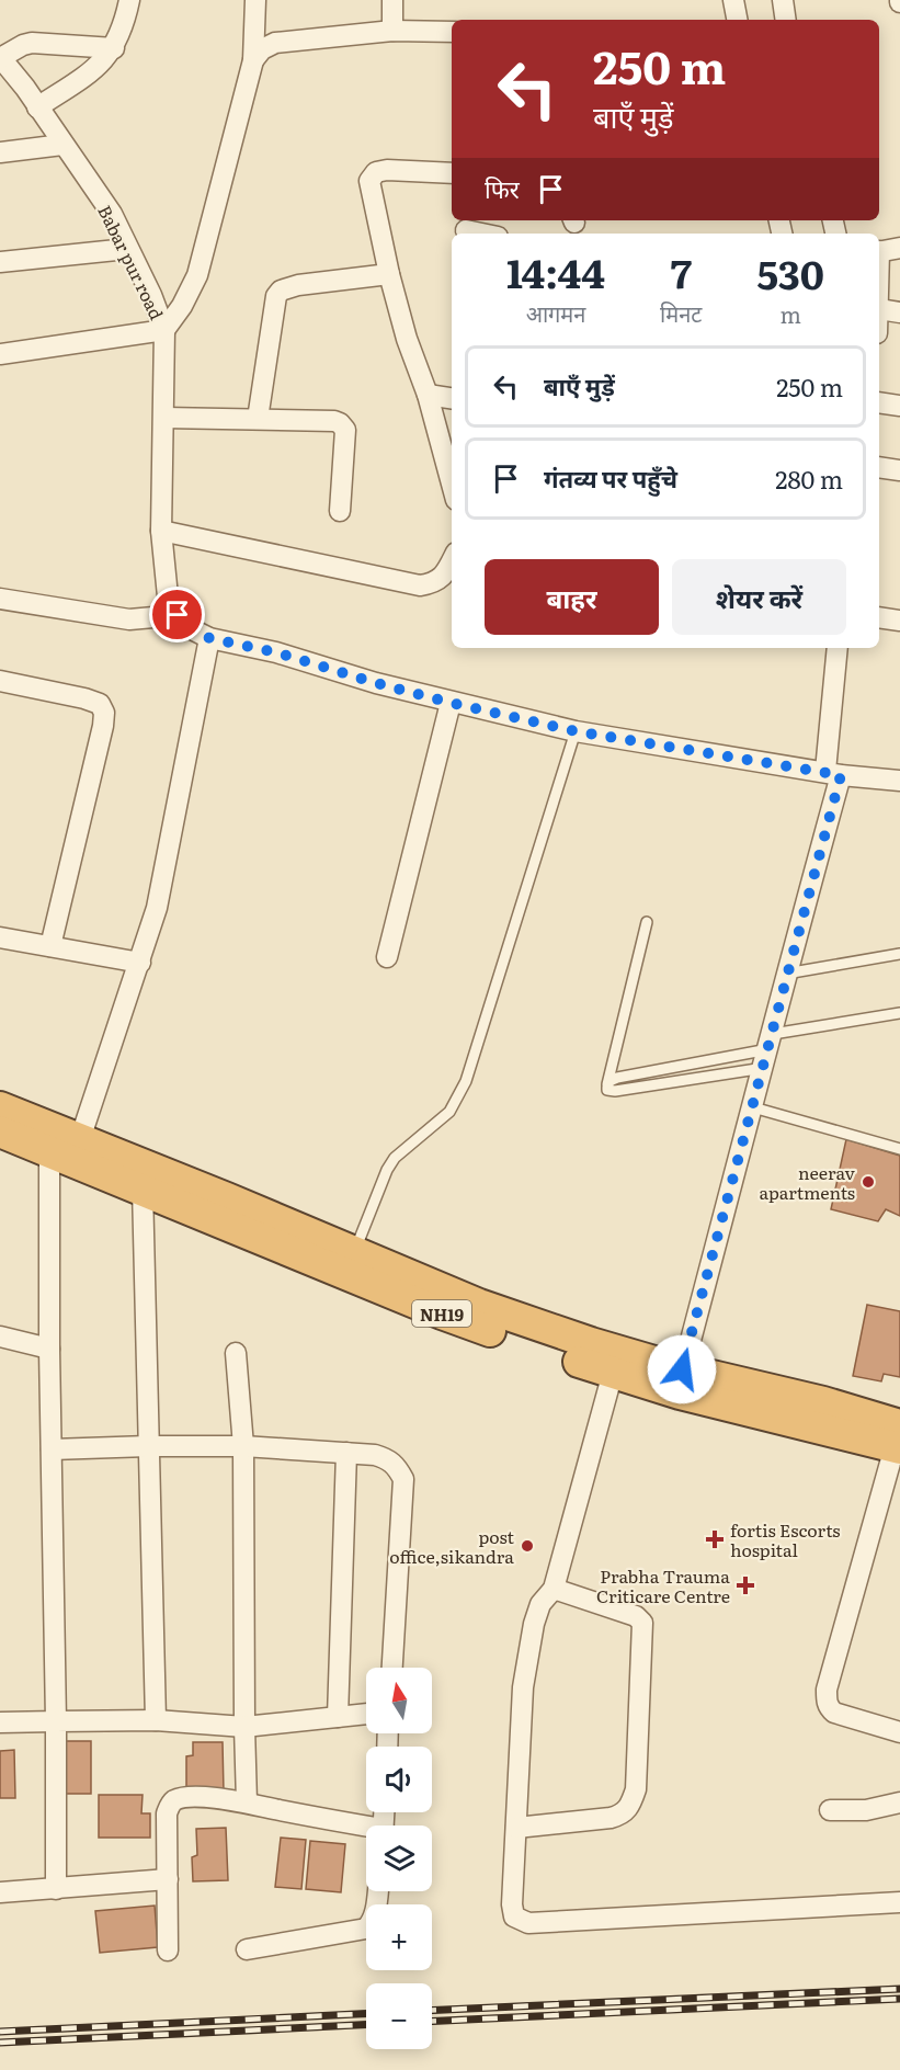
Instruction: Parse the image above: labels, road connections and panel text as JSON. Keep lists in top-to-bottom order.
{
  "streets": {
    "highway": ["NH19"],
    "street": ["Babar pur road"]
  },
  "places": {
    "other": ["neerav apartments", "post office,sikandra"],
    "health": ["fortis Escorts hospital", "Prabha Trauma Criticare Centre"]
  },
  "north": "top",
  "page": {
    "turn": ["250 m", "बाएँ मुड़ें"],
    "then": "फिर",
    "eta": [
      "14:44",
      "आगमन",
      "7",
      "मिनट",
      "530",
      "m"
    ],
    "list": [
      {
        "name": "बाएँ मुड़ें",
        "value": "250 m"
      },
      {
        "name": "गंतव्य पर पहुँचे",
        "value": "280 m"
      }
    ],
    "buttons": ["बाहर", "शेयर करें"],
    "map_buttons": ["+", "−"]
  }
}
